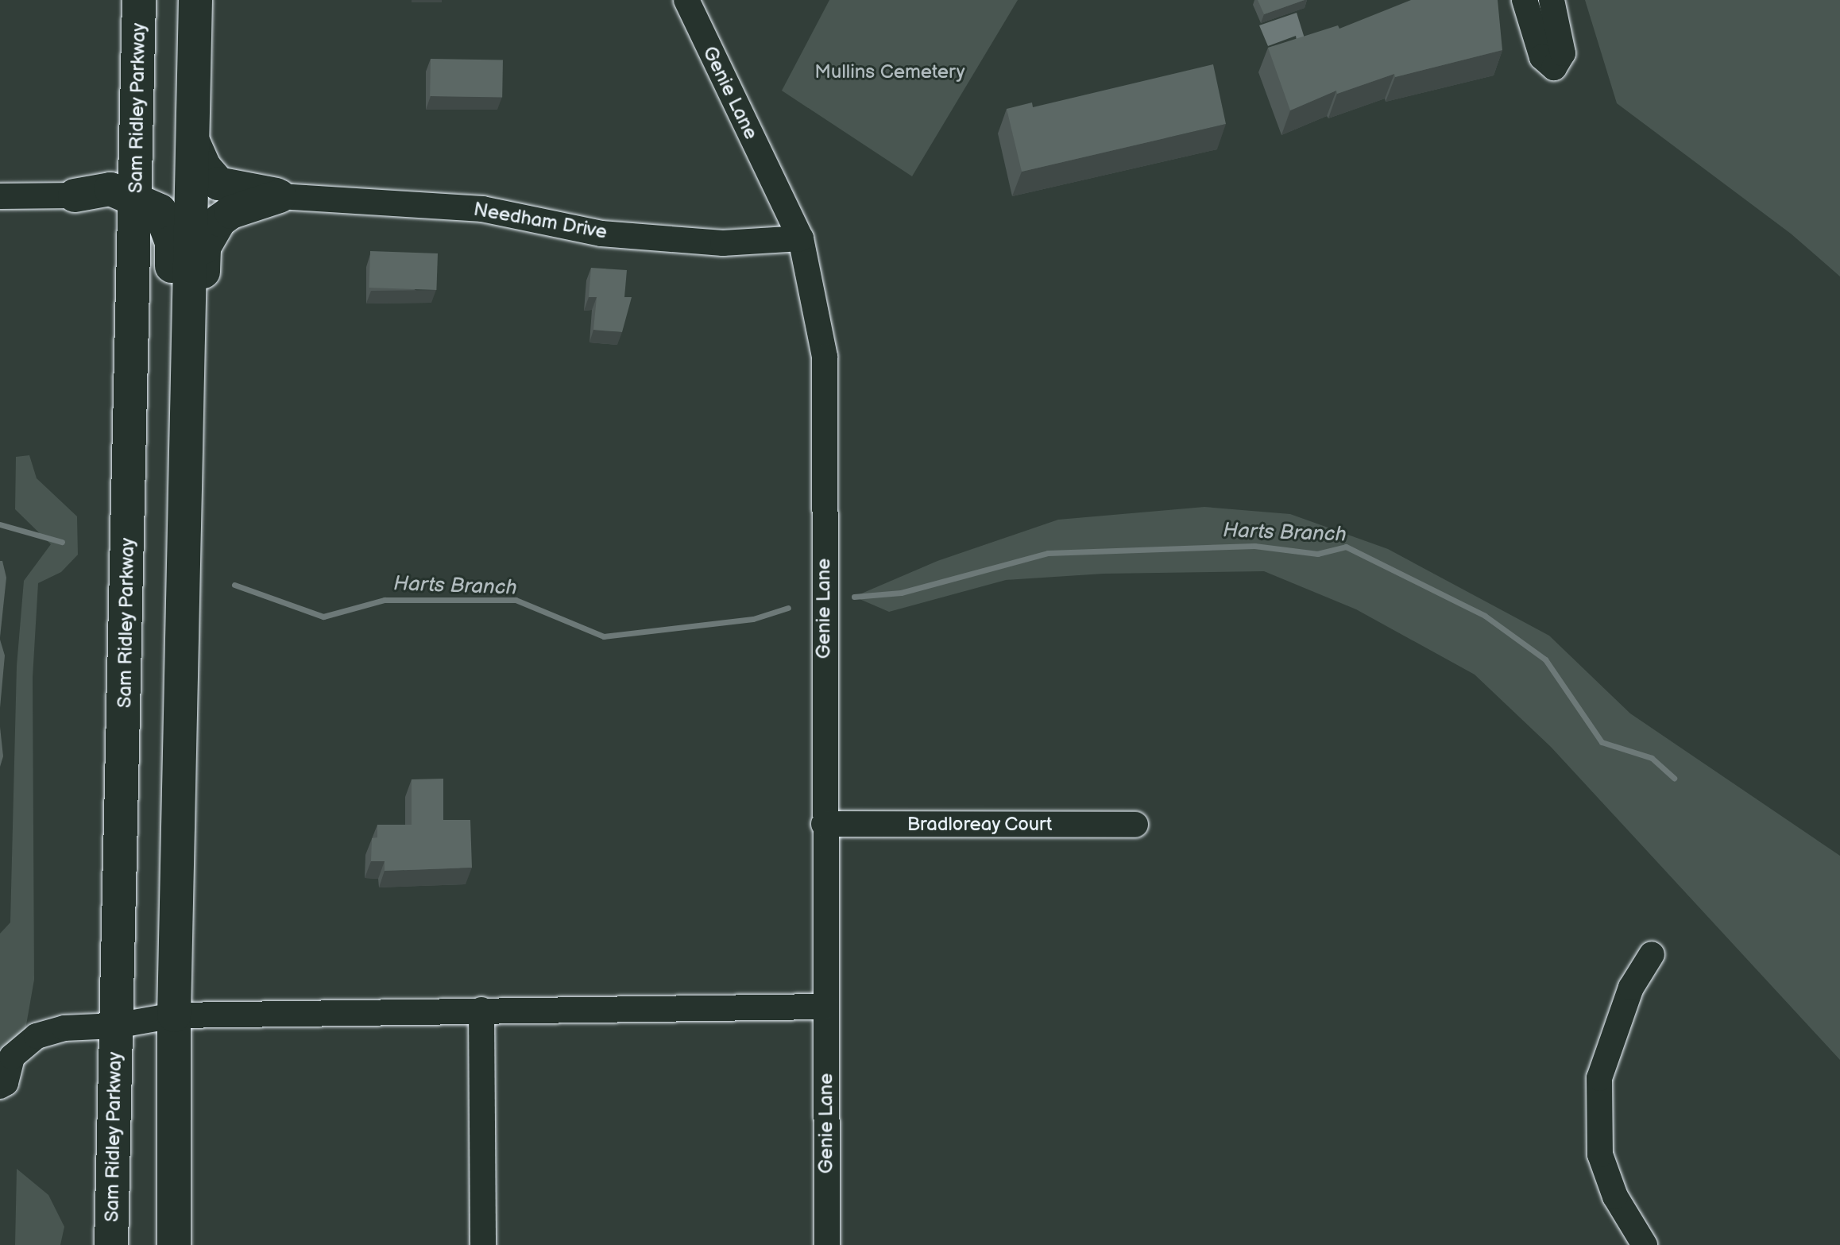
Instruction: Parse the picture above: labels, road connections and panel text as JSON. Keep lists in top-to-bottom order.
{
  "streets": {
    "main road": ["Sam Ridley Parkway"],
    "street": ["Genie Lane", "Needham Drive", "Bradloreay Court"]
  },
  "crossings": [
    ["Genie Lane", "Needham Drive"],
    ["Genie Lane", "Bradloreay Court"]
  ],
  "water": ["Harts Branch"],
  "parks": ["Mullins Cemetery"]
}
